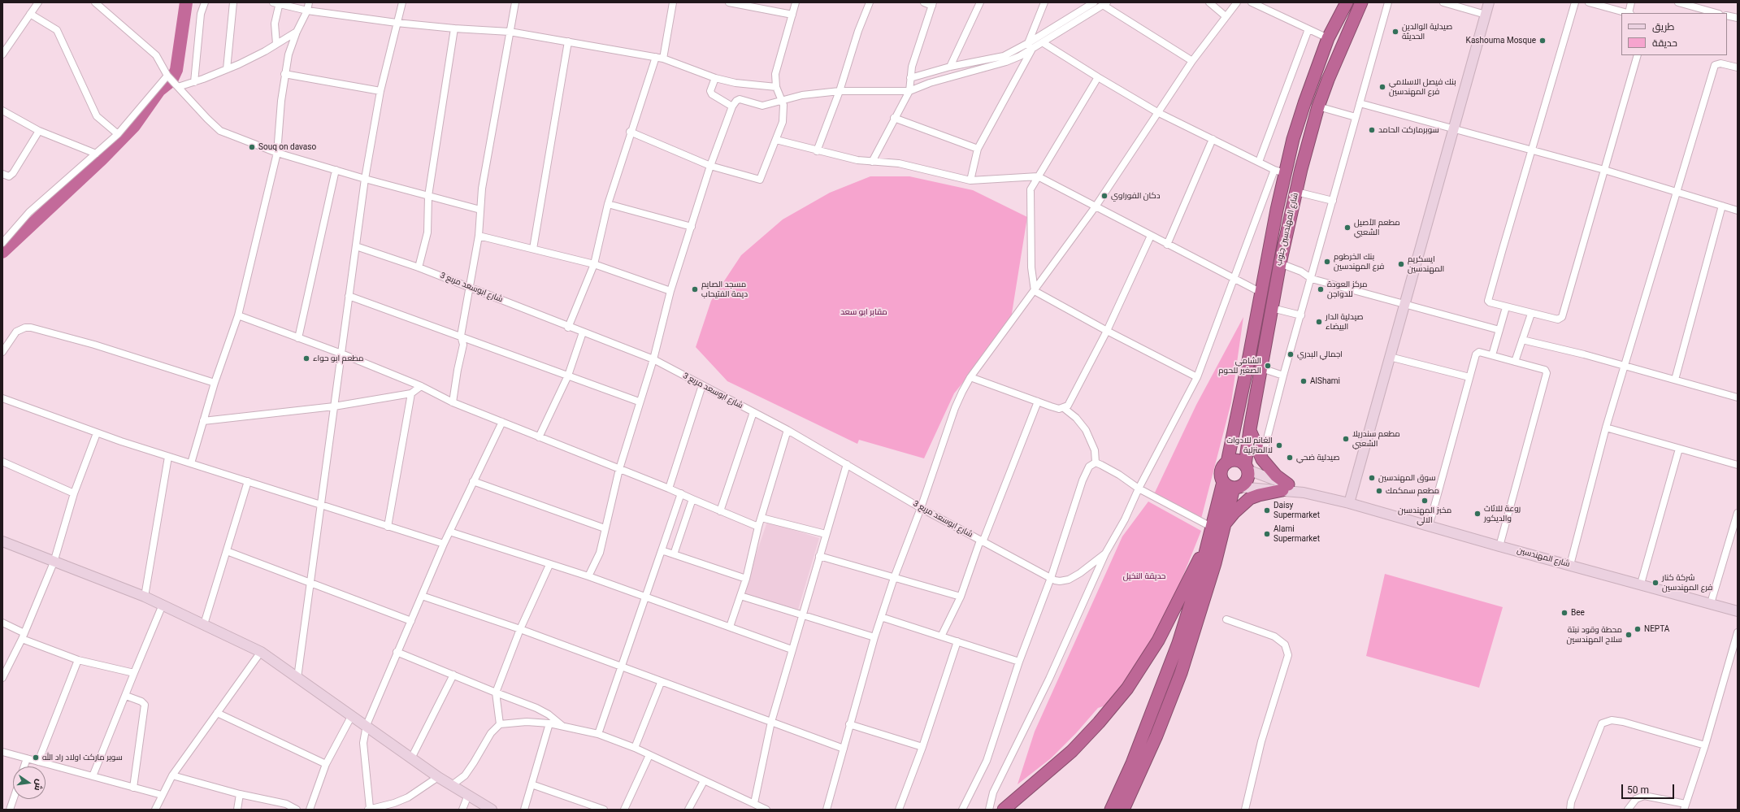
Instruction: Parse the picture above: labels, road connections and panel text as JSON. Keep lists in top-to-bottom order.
{
  "streets": {
    "highway": ["شارع المهندسين جنوب"],
    "street": ["شارع ابوسعد مربع 3", "شارع المهندسين"]
  },
  "parks": ["مقابر ابو سعد", "حديقة النخيل"],
  "places": [
    "صيدلية الوالدين الحديثة",
    "Kashouma Mosque",
    "بنك فيصل الاسلامي فرع المهندسين",
    "سوبرماركت الحامد",
    "Souq on davaso",
    "دكان الفوراوي",
    "مطعم الأصيل الشعبي",
    "بنك الخرطوم فرع المهندسين",
    "ايسكريم المهندسين",
    "مسجد الصايم ديمة الفتيحاب",
    "مركز العودة للدواجن",
    "صيدلية الدار البيضاء",
    "اجمالي البدري",
    "مطعم ابو حواء",
    "الشامي الصغير للحوم",
    "AlShami",
    "مطعم سندريلا الشعبي",
    "الغانم للادوات لاالمنزلية",
    "صيدلية ضحي",
    "سوق المهندسين",
    "مطعم سمكمك",
    "مخبز المهندسبن الالي",
    "Daisy Supermarket",
    "روعة للاثاث والديكور",
    "Alami Supermarket",
    "شركة كنار فرع المهندسين",
    "Bee",
    "NEPTA",
    "محطة وقود نبتة سلاح المهندسين",
    "سوبر ماركت اولاد راد الله"
  ],
  "legend": ["طريق", "حديقة"],
  "scale_bar": "50 m",
  "north": "right"
}
